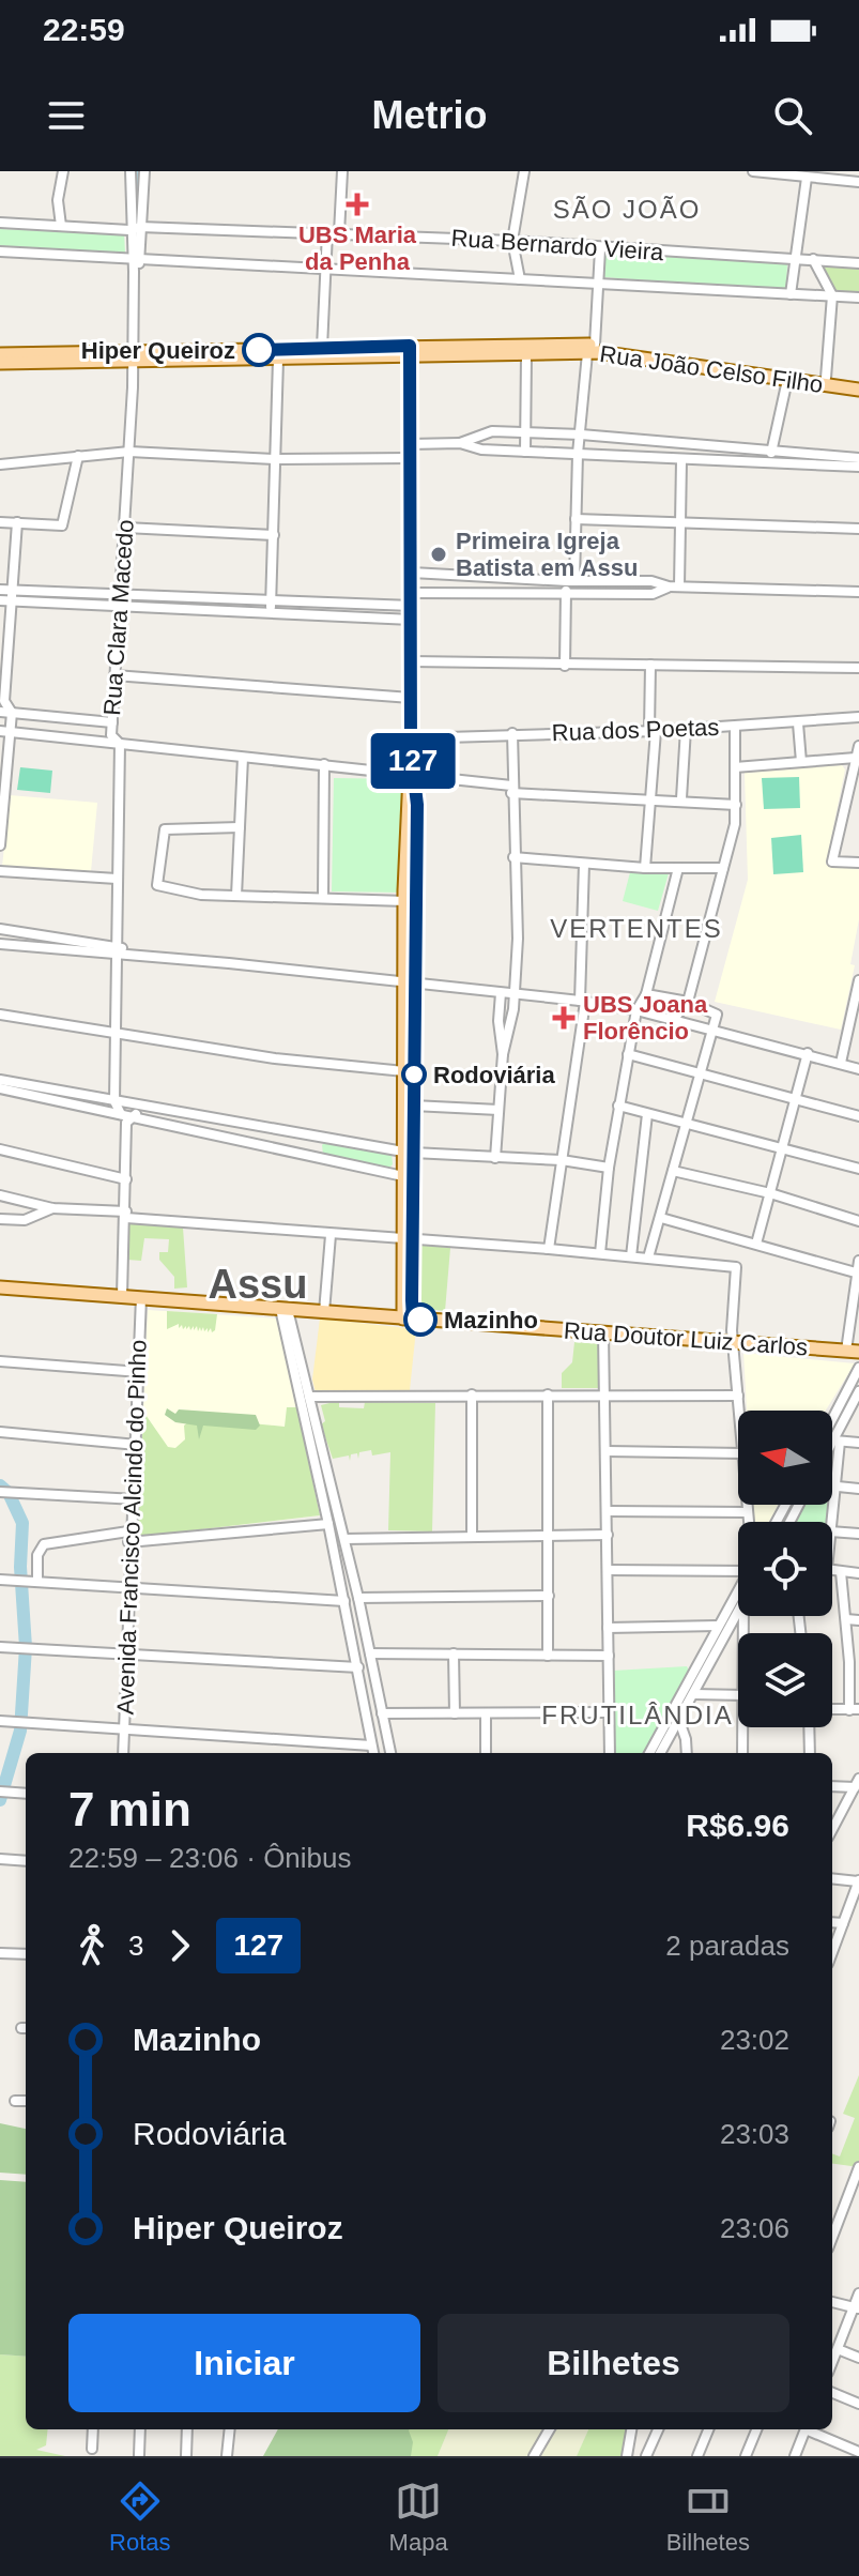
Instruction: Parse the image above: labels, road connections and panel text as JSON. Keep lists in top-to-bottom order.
{
  "streets": {
    "main road": ["Rua João Celso Filho", "Rua Doutor Luiz Carlos"],
    "street": [
      "Rua Bernardo Vieira",
      "Rua Clara Macedo",
      "Rua dos Poetas",
      "Avenida Francisco Alcindo do Pinho"
    ]
  },
  "crossings": [
    ["Rua Bernardo Vieira", "Rua Clara Macedo"],
    ["Rua Doutor Luiz Carlos", "Avenida Francisco Alcindo do Pinho"]
  ],
  "districts": [
    "SÃO JOÃO",
    "VERTENTES",
    "Assu",
    "FRUTILÂNDIA"
  ],
  "places": {
    "health": ["UBS Maria da Penha", "UBS Joana Florêncio"],
    "other": [
      "Hiper Queiroz",
      "Primeira Igreja Batista em Assu",
      "Rodoviária",
      "Mazinho"
    ]
  },
  "lines": ["bus line 127"],
  "north": "left",
  "page": {
    "status": "22:59",
    "header": "Metrio",
    "on_map": "127",
    "heading": ["7 min", "22:59 – 23:06 · Ônibus", "R$6.96"],
    "legs": ["3", "127", "2 paradas"],
    "list": [
      {
        "name": "Mazinho",
        "value": "23:02"
      },
      {
        "name": "Rodoviária",
        "value": "23:03"
      },
      {
        "name": "Hiper Queiroz",
        "value": "23:06"
      }
    ],
    "buttons": ["Iniciar", "Bilhetes"],
    "tabs": ["Rotas", "Mapa", "Bilhetes"]
  }
}
